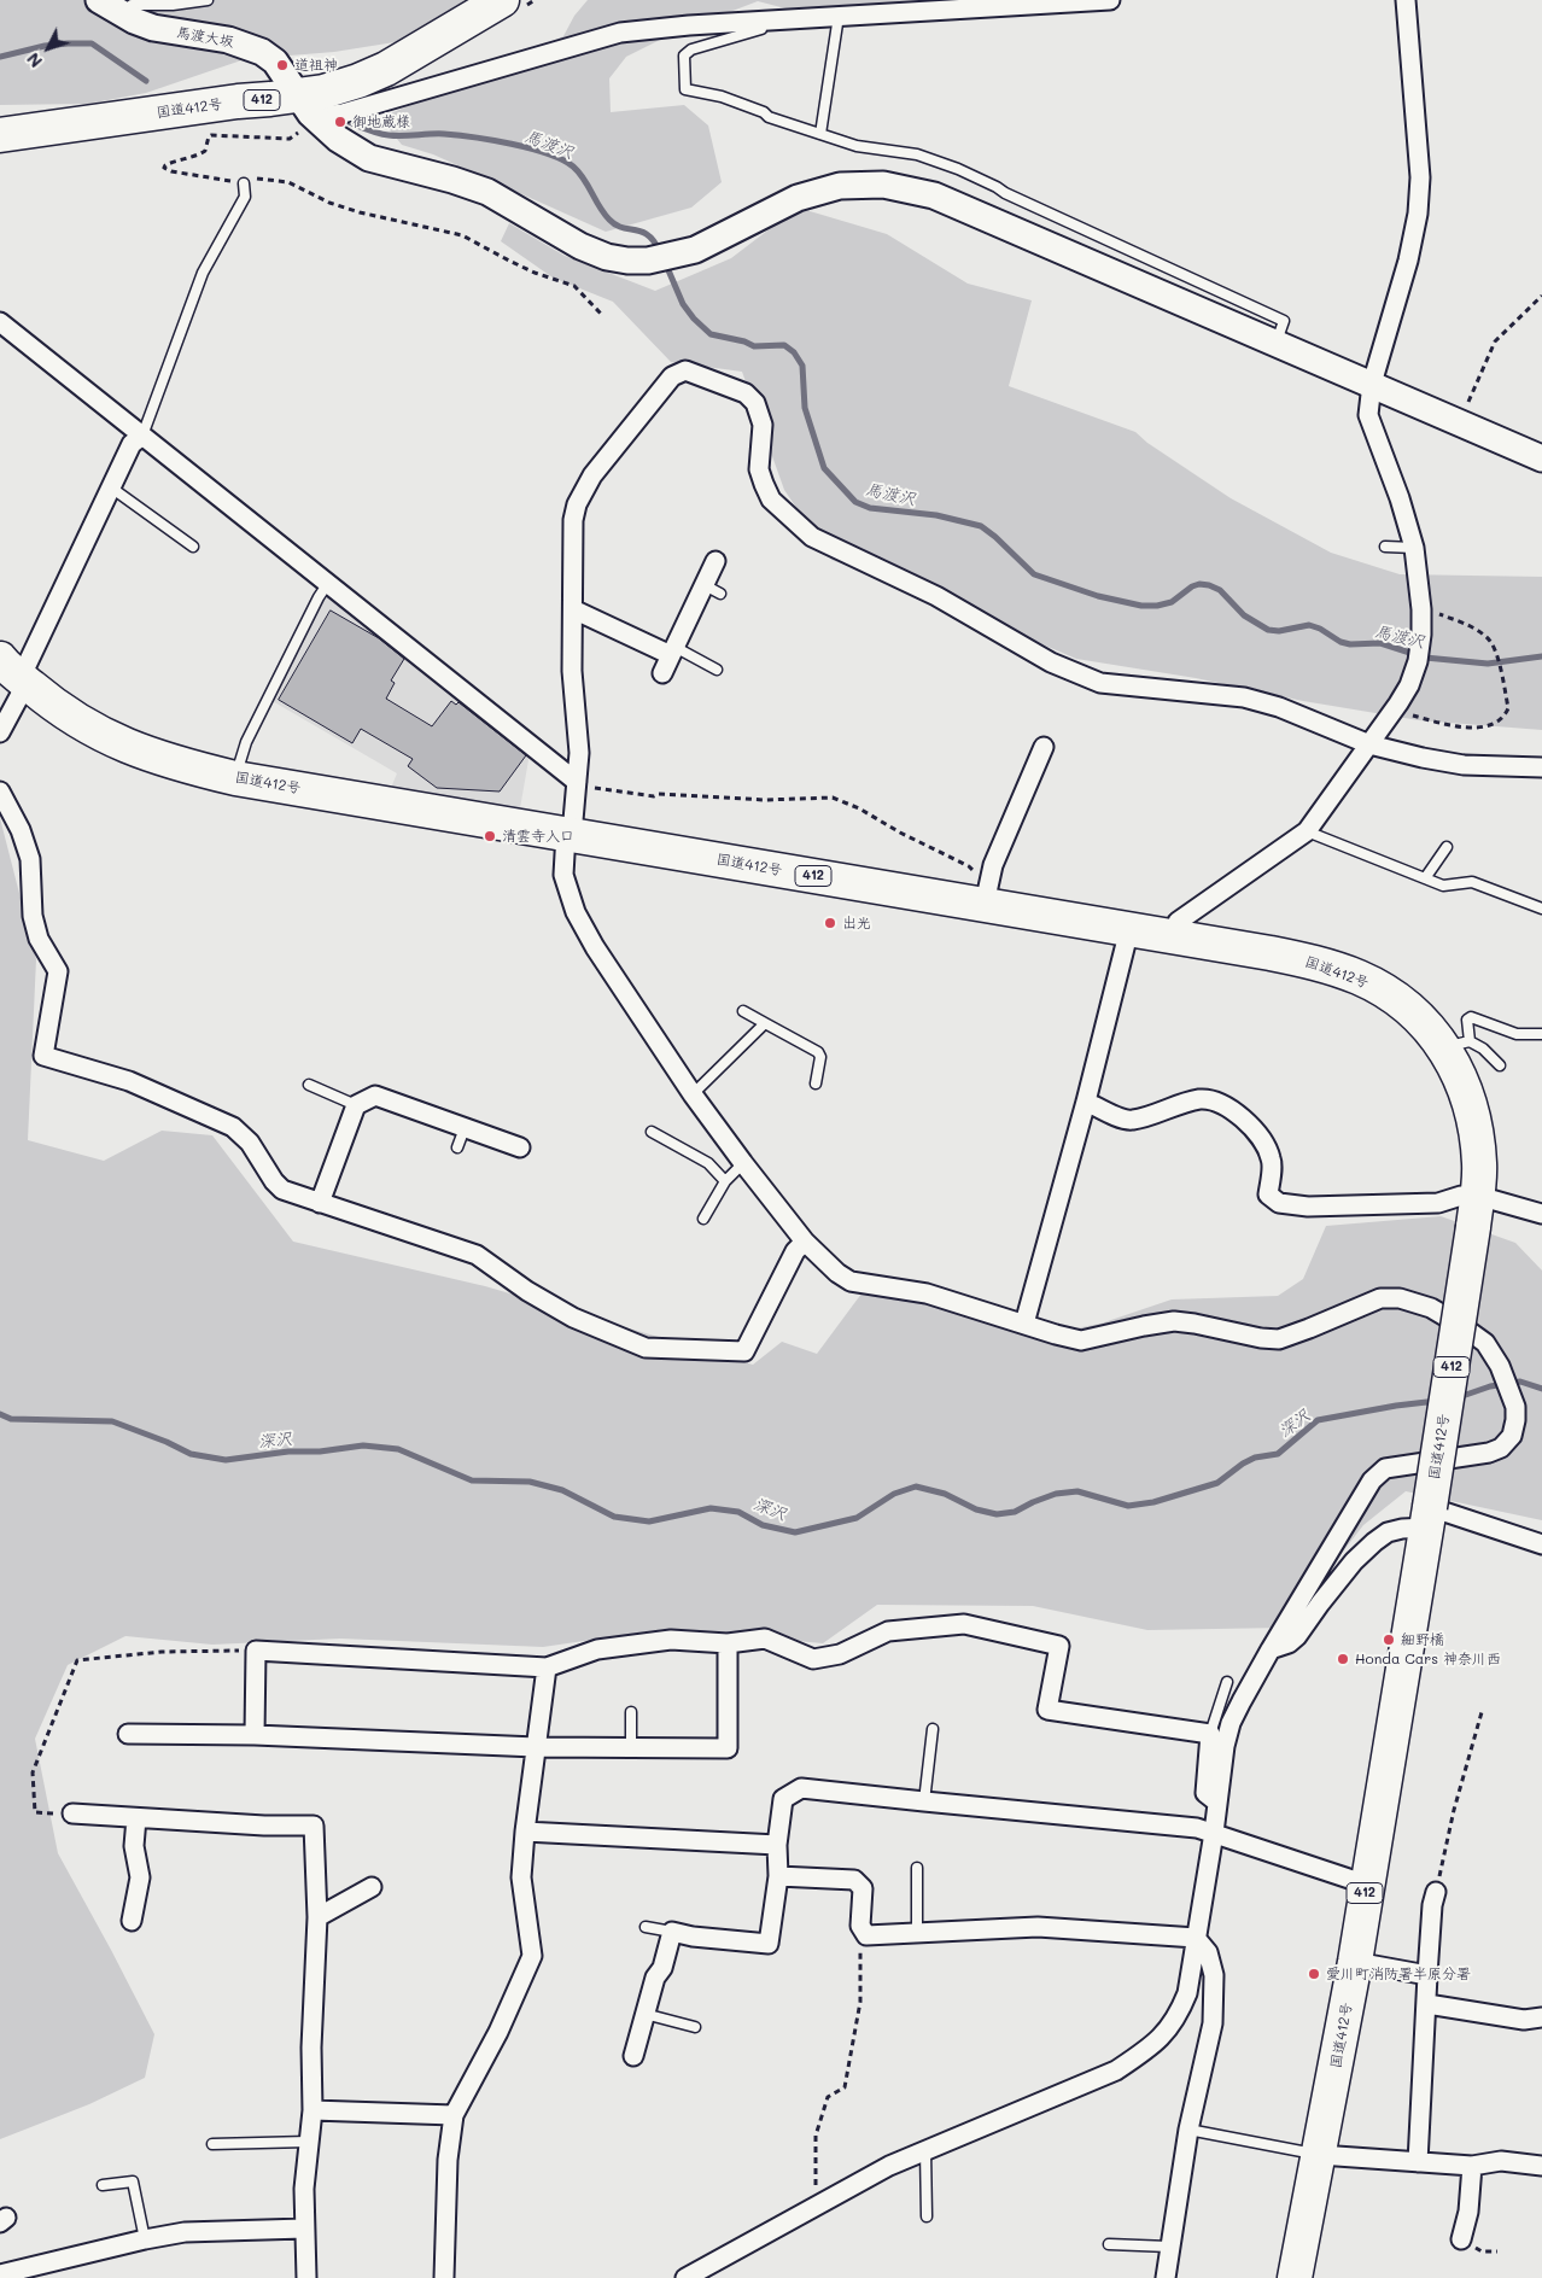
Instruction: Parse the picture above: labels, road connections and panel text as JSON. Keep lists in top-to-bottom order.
{
  "streets": {
    "highway": ["412", "国道412号"],
    "street": ["馬渡大坂"]
  },
  "crossings": [
    ["馬渡大坂", "国道412号"]
  ],
  "water": ["馬渡沢", "深沢"],
  "places": [
    "道祖神",
    "御地蔵様",
    "清雲寺入口",
    "出光",
    "細野橋",
    "Honda Cars 神奈川西",
    "愛川町消防署半原分署"
  ],
  "north": "bottom left"
}
